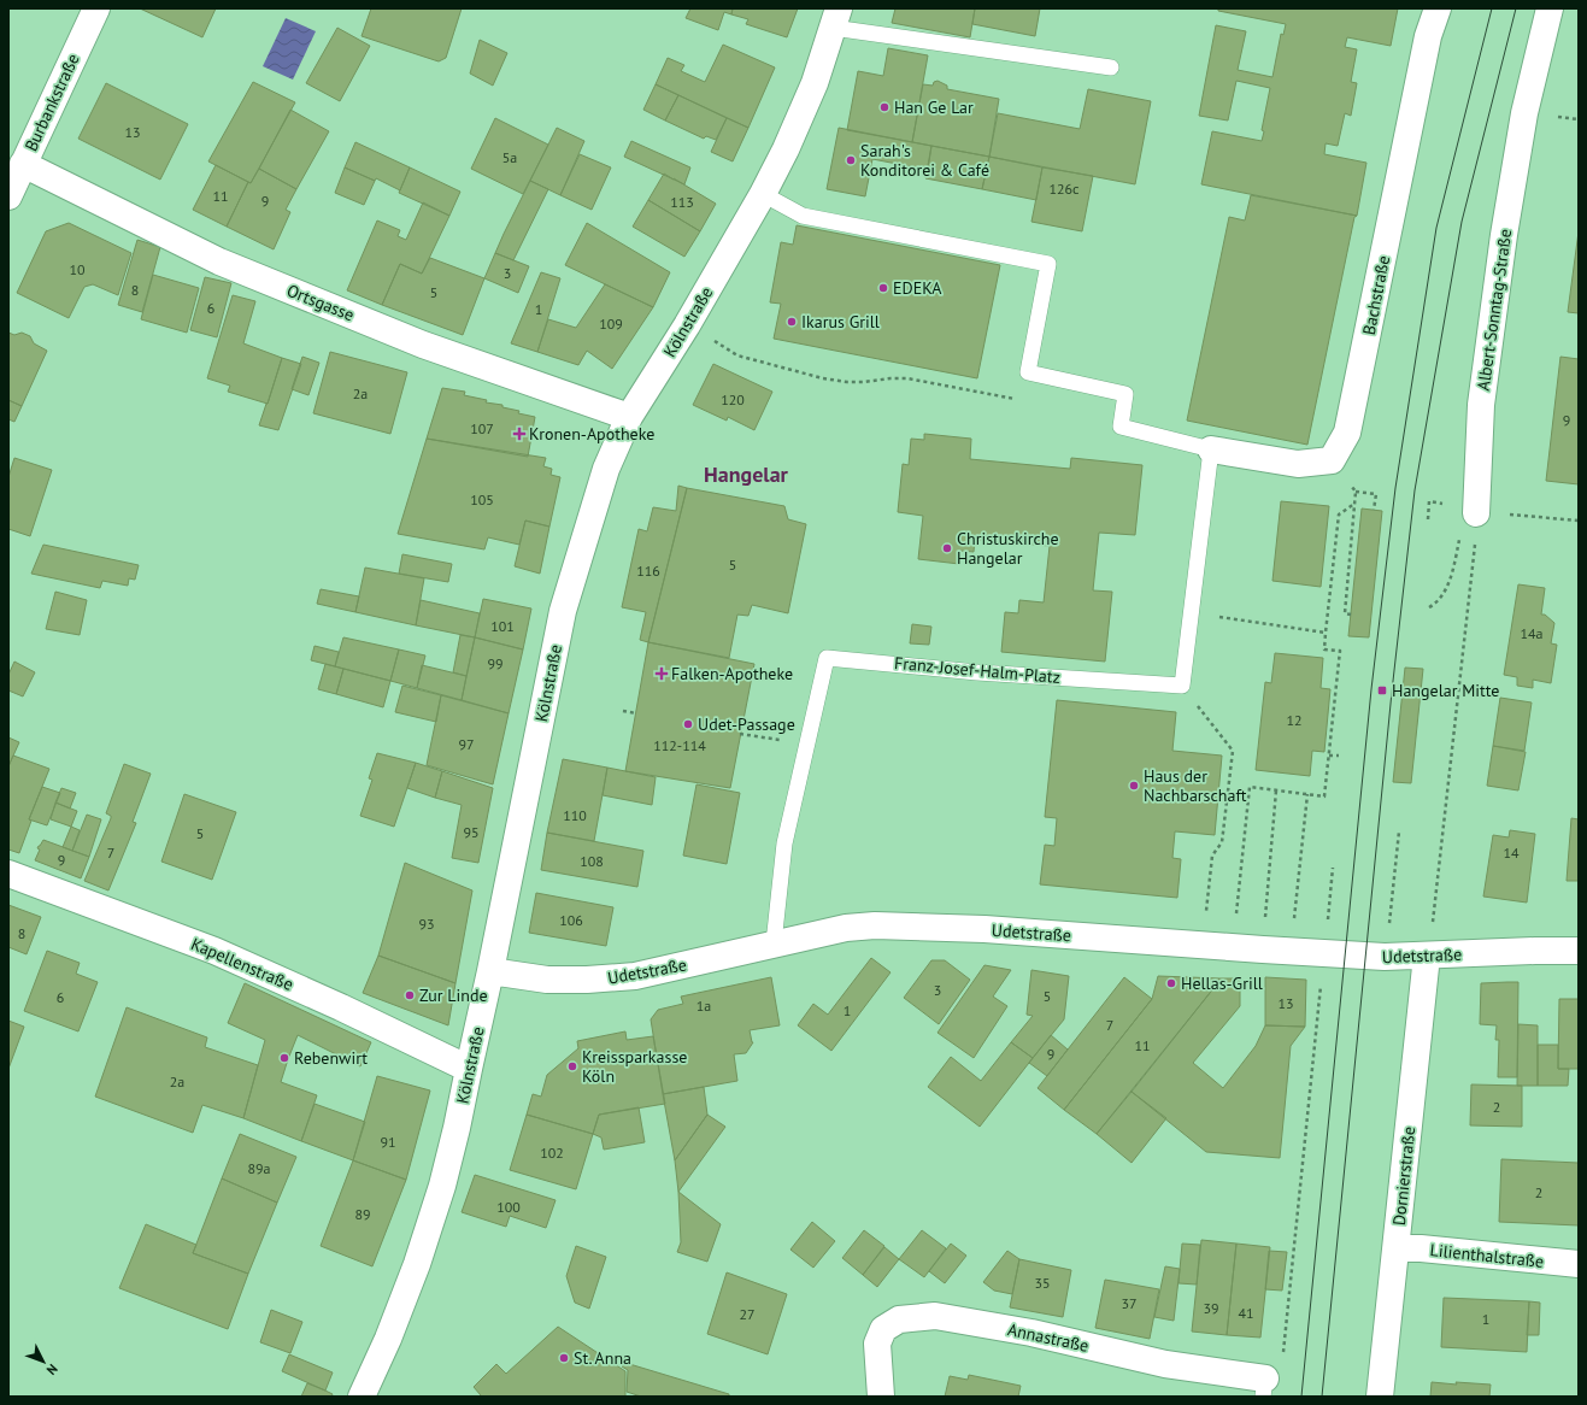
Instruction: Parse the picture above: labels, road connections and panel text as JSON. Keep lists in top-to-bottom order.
{
  "streets": {
    "street": [
      "Burbankstraße",
      "Bachstraße",
      "Ortsgasse",
      "Albert-Sonntag-Straße",
      "Kölnstraße",
      "Udetstraße",
      "Kapellenstraße",
      "Dornierstraße",
      "Lilienthalstraße",
      "Annastraße"
    ],
    "lane": ["Franz-Josef-Halm-Platz"]
  },
  "crossings": [
    ["Burbankstraße", "Ortsgasse"],
    ["Ortsgasse", "Kölnstraße"],
    ["Kölnstraße", "Udetstraße"],
    ["Kölnstraße", "Kapellenstraße"],
    ["Franz-Josef-Halm-Platz", "Udetstraße"],
    ["Udetstraße", "Dornierstraße"],
    ["Dornierstraße", "Lilienthalstraße"]
  ],
  "districts": ["Hangelar"],
  "places": {
    "other": [
      "Han Ge Lar",
      "Sarah's Konditorei & Café",
      "EDEKA",
      "Ikarus Grill",
      "Christuskirche Hangelar",
      "Udet-Passage",
      "Haus der Nachbarschaft",
      "Hellas-Grill",
      "Zur Linde",
      "Rebenwirt",
      "Kreissparkasse Köln",
      "St. Anna"
    ],
    "health": ["Kronen-Apotheke", "Falken-Apotheke"],
    "transit": ["Hangelar Mitte"]
  },
  "house_numbers": [
    "13",
    "5a",
    "126c",
    "11",
    "9",
    "113",
    "10",
    "3",
    "8",
    "5",
    "6",
    "1",
    "109",
    "2a",
    "120",
    "9",
    "107",
    "105",
    "5",
    "116",
    "101",
    "14a",
    "99",
    "12",
    "97",
    "112-114",
    "110",
    "95",
    "5",
    "7",
    "14",
    "9",
    "108",
    "106",
    "93",
    "8",
    "3",
    "5",
    "6",
    "13",
    "1a",
    "1",
    "7",
    "11",
    "9",
    "2a",
    "2",
    "91",
    "102",
    "89a",
    "2",
    "100",
    "89",
    "35",
    "37",
    "39",
    "41",
    "27",
    "1"
  ],
  "north": "bottom right"
}
